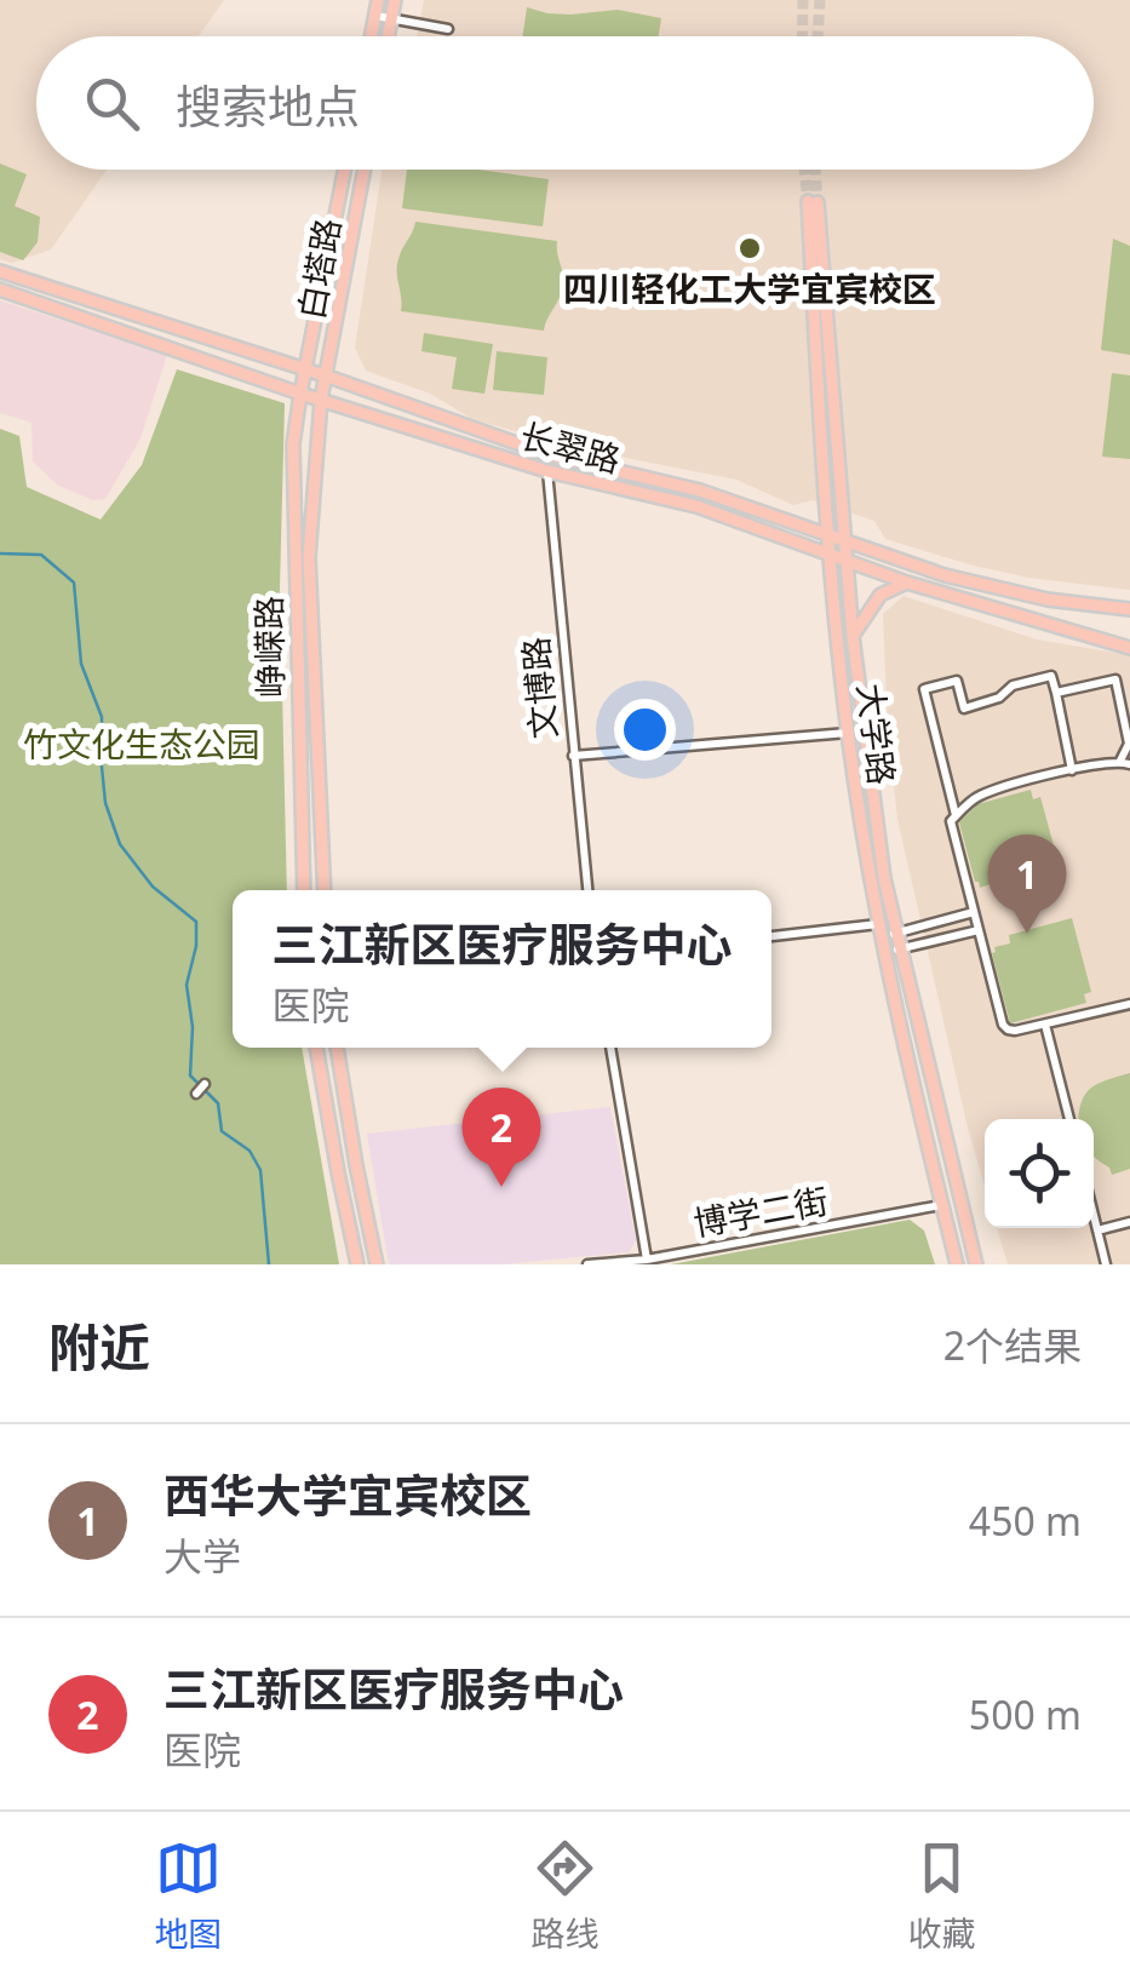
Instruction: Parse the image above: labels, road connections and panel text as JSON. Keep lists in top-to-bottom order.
{
  "streets": {
    "main road": [
      "白塔路",
      "长翠路",
      "峥嵘路",
      "大学路"
    ],
    "street": ["文博路", "博学二街"]
  },
  "crossings": [
    ["白塔路", "长翠路"],
    ["白塔路", "峥嵘路"],
    ["长翠路", "峥嵘路"],
    ["长翠路", "文博路"],
    ["长翠路", "大学路"],
    ["大学路", "博学二街"]
  ],
  "parks": ["竹文化生态公园"],
  "places": ["四川轻化工大学宜宾校区"],
  "page": {
    "search": "搜索地点",
    "pins": ["1", "2"],
    "popup": ["三江新区医疗服务中心", "医院"],
    "heading": ["附近", "2个结果"],
    "list": [
      {
        "mark": "1",
        "name": "西华大学宜宾校区",
        "note": "大学",
        "value": "450 m"
      },
      {
        "mark": "2",
        "name": "三江新区医疗服务中心",
        "note": "医院",
        "value": "500 m"
      }
    ],
    "nav": ["地图", "路线", "收藏"]
  }
}
